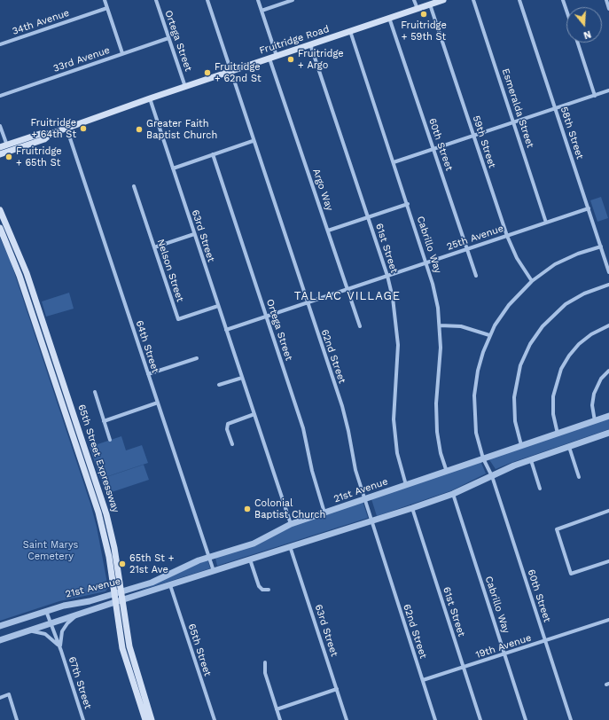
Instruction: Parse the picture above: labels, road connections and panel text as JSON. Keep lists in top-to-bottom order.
{
  "streets": {
    "main road": ["Fruitridge Road", "65th Street Expressway"],
    "street": [
      "34th Avenue",
      "Ortega Street",
      "33rd Avenue",
      "Esmeralda Street",
      "58th Street",
      "59th Street",
      "60th Street",
      "Argo Way",
      "63rd Street",
      "25th Avenue",
      "Cabrillo Way",
      "61st Street",
      "Nelson Street",
      "64th Street",
      "62nd Street",
      "21st Avenue",
      "19th Avenue",
      "65th Street",
      "67th Street"
    ]
  },
  "crossings": [
    ["Fruitridge Road", "Ortega Street"],
    ["Fruitridge Road", "59th Street"],
    ["Fruitridge Road", "60th Street"],
    ["Fruitridge Road", "Argo Way"],
    ["Fruitridge Road", "63rd Street"],
    ["Fruitridge Road", "Cabrillo Way"],
    ["Fruitridge Road", "61st Street"],
    ["Fruitridge Road", "64th Street"],
    ["Fruitridge Road", "62nd Street"],
    ["Ortega Street", "33rd Avenue"],
    ["Ortega Street", "25th Avenue"],
    ["Ortega Street", "21st Avenue"],
    ["Esmeralda Street", "25th Avenue"],
    ["58th Street", "60th Street"],
    ["58th Street", "25th Avenue"],
    ["59th Street", "60th Street"],
    ["59th Street", "25th Avenue"],
    ["60th Street", "25th Avenue"],
    ["60th Street", "21st Avenue"],
    ["60th Street", "19th Avenue"],
    ["Argo Way", "25th Avenue"],
    ["63rd Street", "25th Avenue"],
    ["63rd Street", "Nelson Street"],
    ["63rd Street", "21st Avenue"],
    ["25th Avenue", "Cabrillo Way"],
    ["25th Avenue", "61st Street"],
    ["25th Avenue", "62nd Street"],
    ["Cabrillo Way", "21st Avenue"],
    ["Cabrillo Way", "19th Avenue"],
    ["61st Street", "21st Avenue"],
    ["61st Street", "19th Avenue"],
    ["64th Street", "21st Avenue"],
    ["62nd Street", "21st Avenue"],
    ["62nd Street", "19th Avenue"],
    ["65th Street Expressway", "21st Avenue"],
    ["21st Avenue", "65th Street"],
    ["21st Avenue", "67th Street"]
  ],
  "districts": ["TALLAC VILLAGE"],
  "parks": ["Saint Marys Cemetery"],
  "places": [
    "Fruitridge + 59th St",
    "Fruitridge + Argo",
    "Fruitridge + 62nd St",
    "Fruitridge + 64th St",
    "Greater Faith Baptist Church",
    "Fruitridge + 65th St",
    "Colonial Baptist Church",
    "65th St + 21st Ave"
  ],
  "north": "bottom"
}
